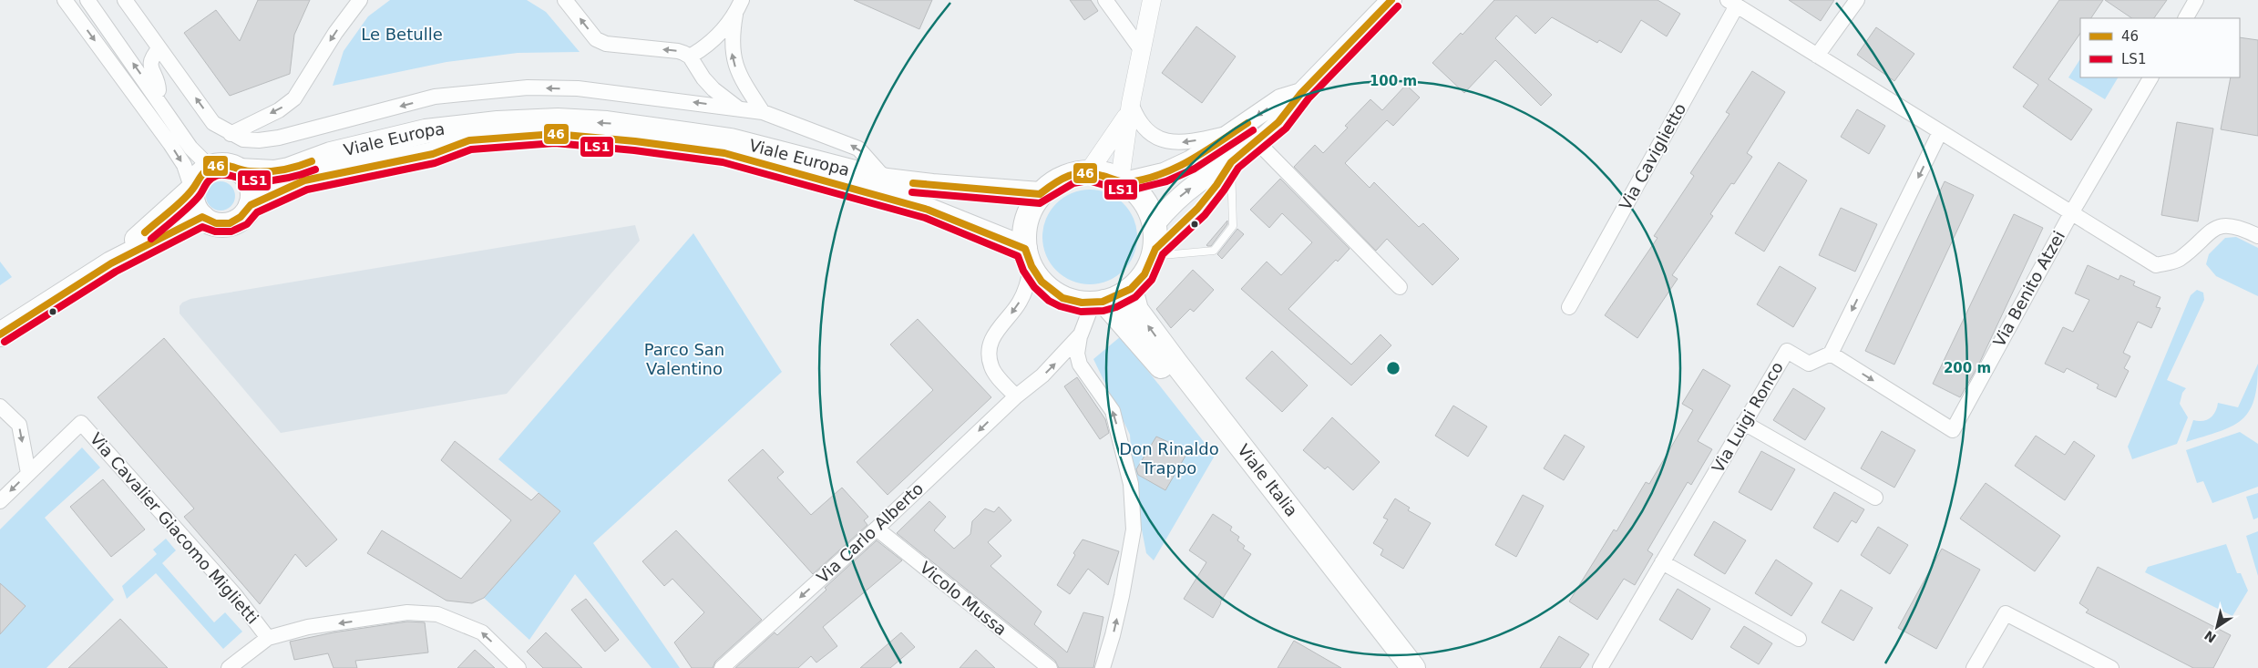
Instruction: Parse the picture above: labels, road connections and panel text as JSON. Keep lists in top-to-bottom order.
{
  "streets": {
    "main road": ["Viale Europa", "Viale Italia"],
    "street": [
      "Via Caviglietto",
      "Via Benito Atzei",
      "Via Luigi Ronco",
      "Via Cavalier Giacomo Miglietti",
      "Via Carlo Alberto",
      "Vicolo Mussa"
    ]
  },
  "crossings": [
    ["Viale Europa", "Viale Italia"],
    ["Viale Europa", "Via Carlo Alberto"],
    ["Via Caviglietto", "Via Benito Atzei"],
    ["Via Benito Atzei", "Via Luigi Ronco"],
    ["Viale Italia", "Via Carlo Alberto"],
    ["Via Carlo Alberto", "Vicolo Mussa"]
  ],
  "parks": ["Le Betulle", "Parco San Valentino", "Don Rinaldo Trappo"],
  "lines": ["transit line 46", "transit line LS1"],
  "legend": ["46", "LS1"],
  "north": "bottom left",
  "rings": ["100 m", "200 m"]
}
